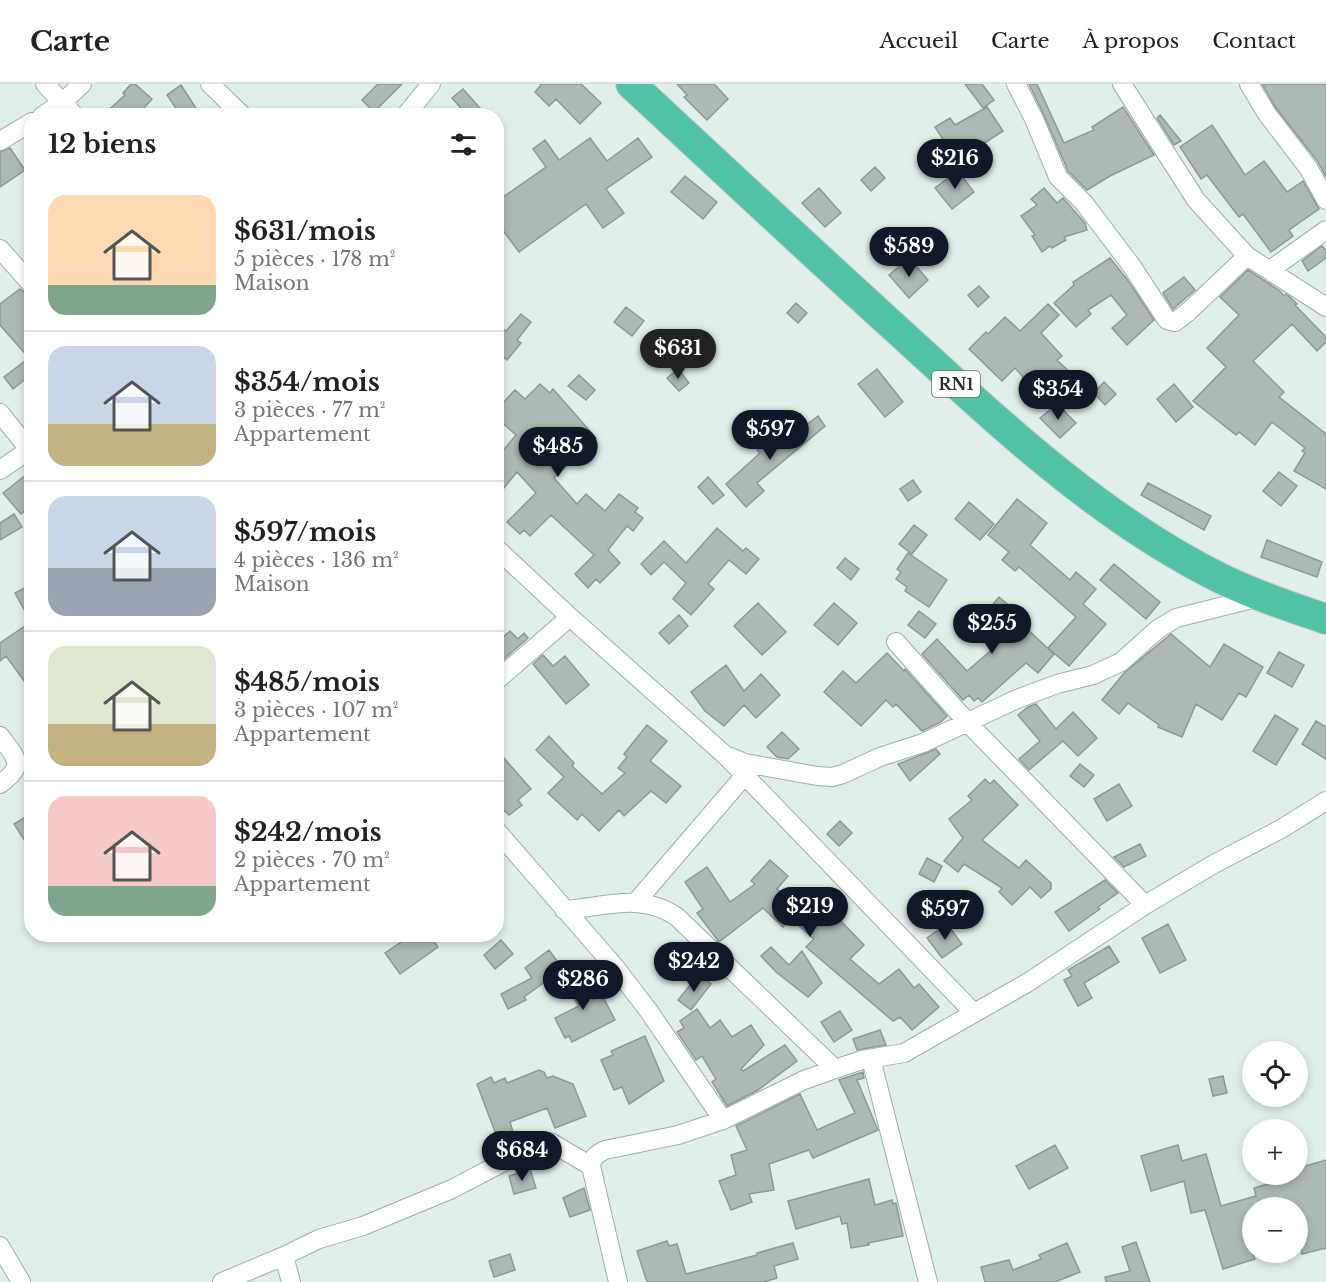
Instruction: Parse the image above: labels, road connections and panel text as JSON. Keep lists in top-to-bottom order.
{
  "streets": {
    "highway": ["RN1"]
  },
  "page": {
    "header": "Carte",
    "nav": [
      "Accueil",
      "Carte",
      "À propos",
      "Contact"
    ],
    "heading": "12 biens",
    "price": [
      "$216",
      "$589",
      "$631",
      "$354",
      "$597",
      "$485",
      "$255",
      "$219",
      "$597",
      "$242",
      "$286",
      "$684"
    ],
    "list": [
      {
        "name": "$631/mois",
        "note": "5 pièces · 178 m² · Maison"
      },
      {
        "name": "$354/mois",
        "note": "3 pièces · 77 m² · Appartement"
      },
      {
        "name": "$597/mois",
        "note": "4 pièces · 136 m² · Maison"
      },
      {
        "name": "$485/mois",
        "note": "3 pièces · 107 m² · Appartement"
      },
      {
        "name": "$242/mois",
        "note": "2 pièces · 70 m² · Appartement"
      }
    ],
    "map_buttons": ["+", "−"]
  }
}
